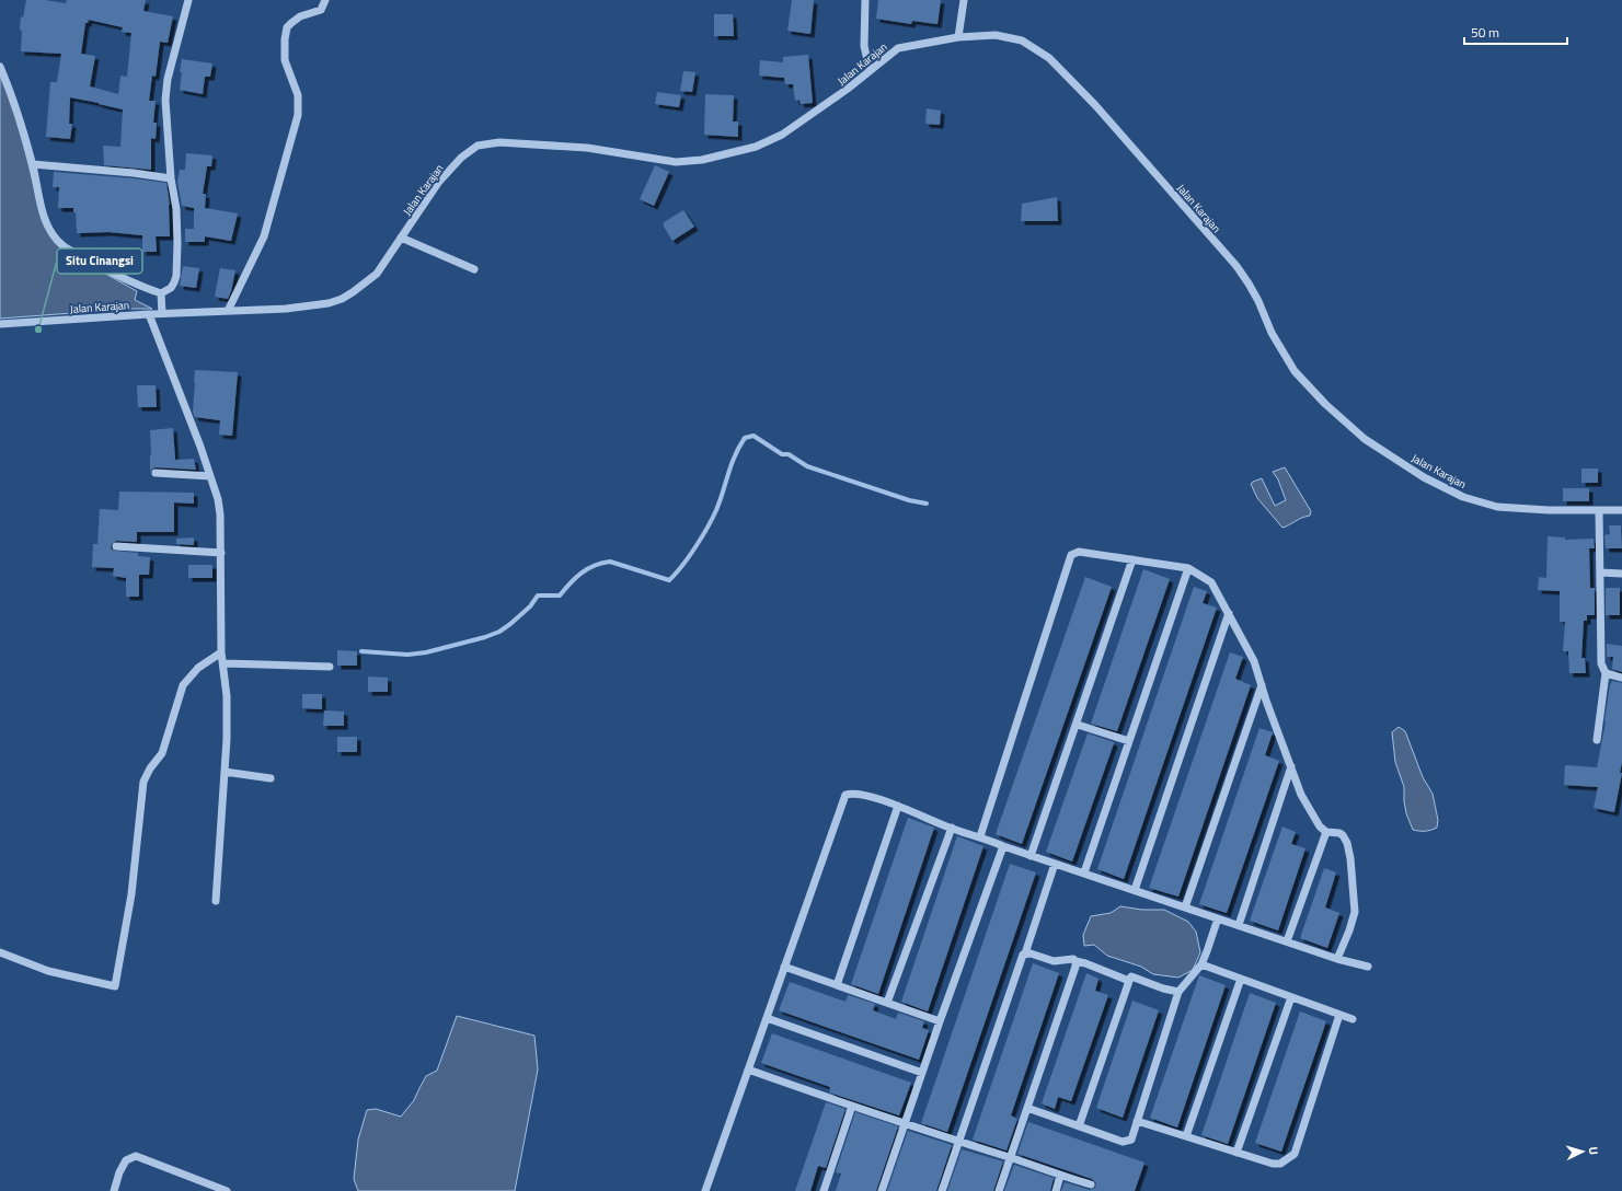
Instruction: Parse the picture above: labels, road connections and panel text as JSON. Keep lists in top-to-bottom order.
{
  "streets": {
    "street": ["Jalan Karajan"]
  },
  "places": ["Situ Cinangsi"],
  "scale_bar": "50 m",
  "north": "right"
}
